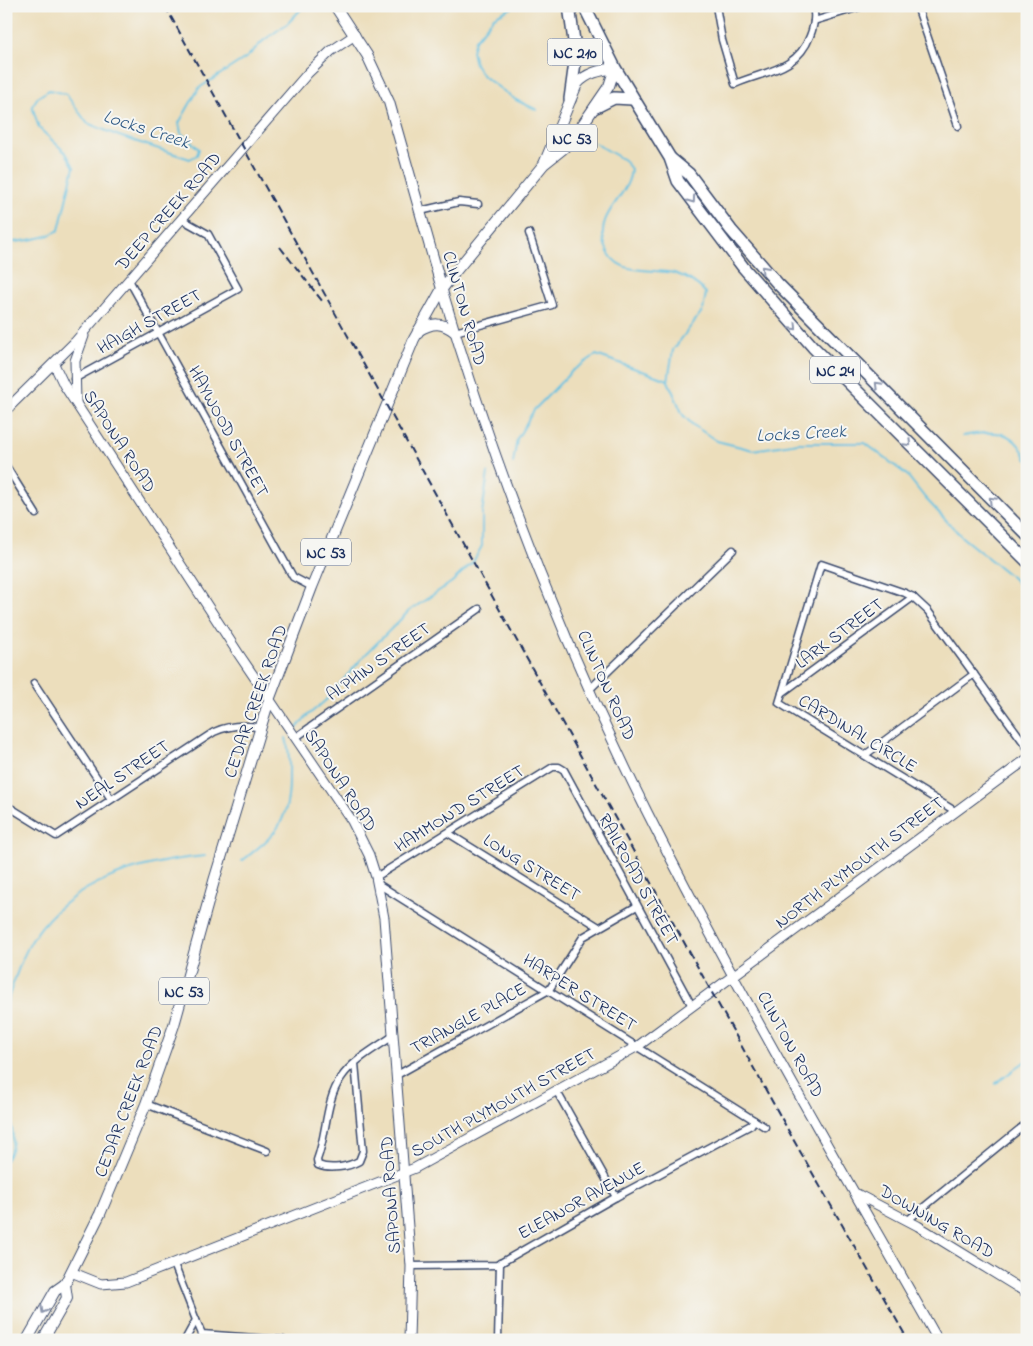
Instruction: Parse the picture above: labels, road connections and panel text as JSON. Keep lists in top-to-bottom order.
{
  "streets": {
    "highway": ["NC 210", "NC 24"],
    "main road": ["NC 53", "CLINTON ROAD", "CEDAR CREEK ROAD"],
    "street": [
      "DEEP CREEK ROAD",
      "HAIGH STREET",
      "HAYWOOD STREET",
      "SAPONA ROAD",
      "LARK STREET",
      "ALPHIN STREET",
      "CARDINAL CIRCLE",
      "NEAL STREET",
      "HAMMOND STREET",
      "NORTH PLYMOUTH STREET",
      "LONG STREET",
      "RAILROAD STREET",
      "HARPER STREET",
      "TRIANGLE PLACE",
      "SOUTH PLYMOUTH STREET",
      "ELEANOR AVENUE",
      "DOWNING ROAD"
    ]
  },
  "crossings": [
    ["NC 210", "CEDAR CREEK ROAD"],
    ["DEEP CREEK ROAD", "CLINTON ROAD"],
    ["DEEP CREEK ROAD", "HAIGH STREET"],
    ["DEEP CREEK ROAD", "HAYWOOD STREET"],
    ["DEEP CREEK ROAD", "SAPONA ROAD"],
    ["CLINTON ROAD", "CEDAR CREEK ROAD"],
    ["CLINTON ROAD", "NORTH PLYMOUTH STREET"],
    ["CLINTON ROAD", "DOWNING ROAD"],
    ["HAIGH STREET", "HAYWOOD STREET"],
    ["NC 24", "CEDAR CREEK ROAD"],
    ["HAYWOOD STREET", "CEDAR CREEK ROAD"],
    ["SAPONA ROAD", "ALPHIN STREET"],
    ["SAPONA ROAD", "CEDAR CREEK ROAD"],
    ["SAPONA ROAD", "HAMMOND STREET"],
    ["SAPONA ROAD", "HARPER STREET"],
    ["SAPONA ROAD", "TRIANGLE PLACE"],
    ["SAPONA ROAD", "SOUTH PLYMOUTH STREET"],
    ["SAPONA ROAD", "ELEANOR AVENUE"],
    ["LARK STREET", "CARDINAL CIRCLE"],
    ["CEDAR CREEK ROAD", "NEAL STREET"],
    ["CEDAR CREEK ROAD", "SOUTH PLYMOUTH STREET"],
    ["CARDINAL CIRCLE", "NORTH PLYMOUTH STREET"],
    ["HAMMOND STREET", "LONG STREET"],
    ["HAMMOND STREET", "RAILROAD STREET"],
    ["HAMMOND STREET", "HARPER STREET"],
    ["NORTH PLYMOUTH STREET", "SOUTH PLYMOUTH STREET"],
    ["LONG STREET", "TRIANGLE PLACE"],
    ["RAILROAD STREET", "TRIANGLE PLACE"],
    ["RAILROAD STREET", "SOUTH PLYMOUTH STREET"],
    ["HARPER STREET", "TRIANGLE PLACE"],
    ["HARPER STREET", "SOUTH PLYMOUTH STREET"],
    ["HARPER STREET", "ELEANOR AVENUE"]
  ],
  "water": ["Locks Creek"]
}
